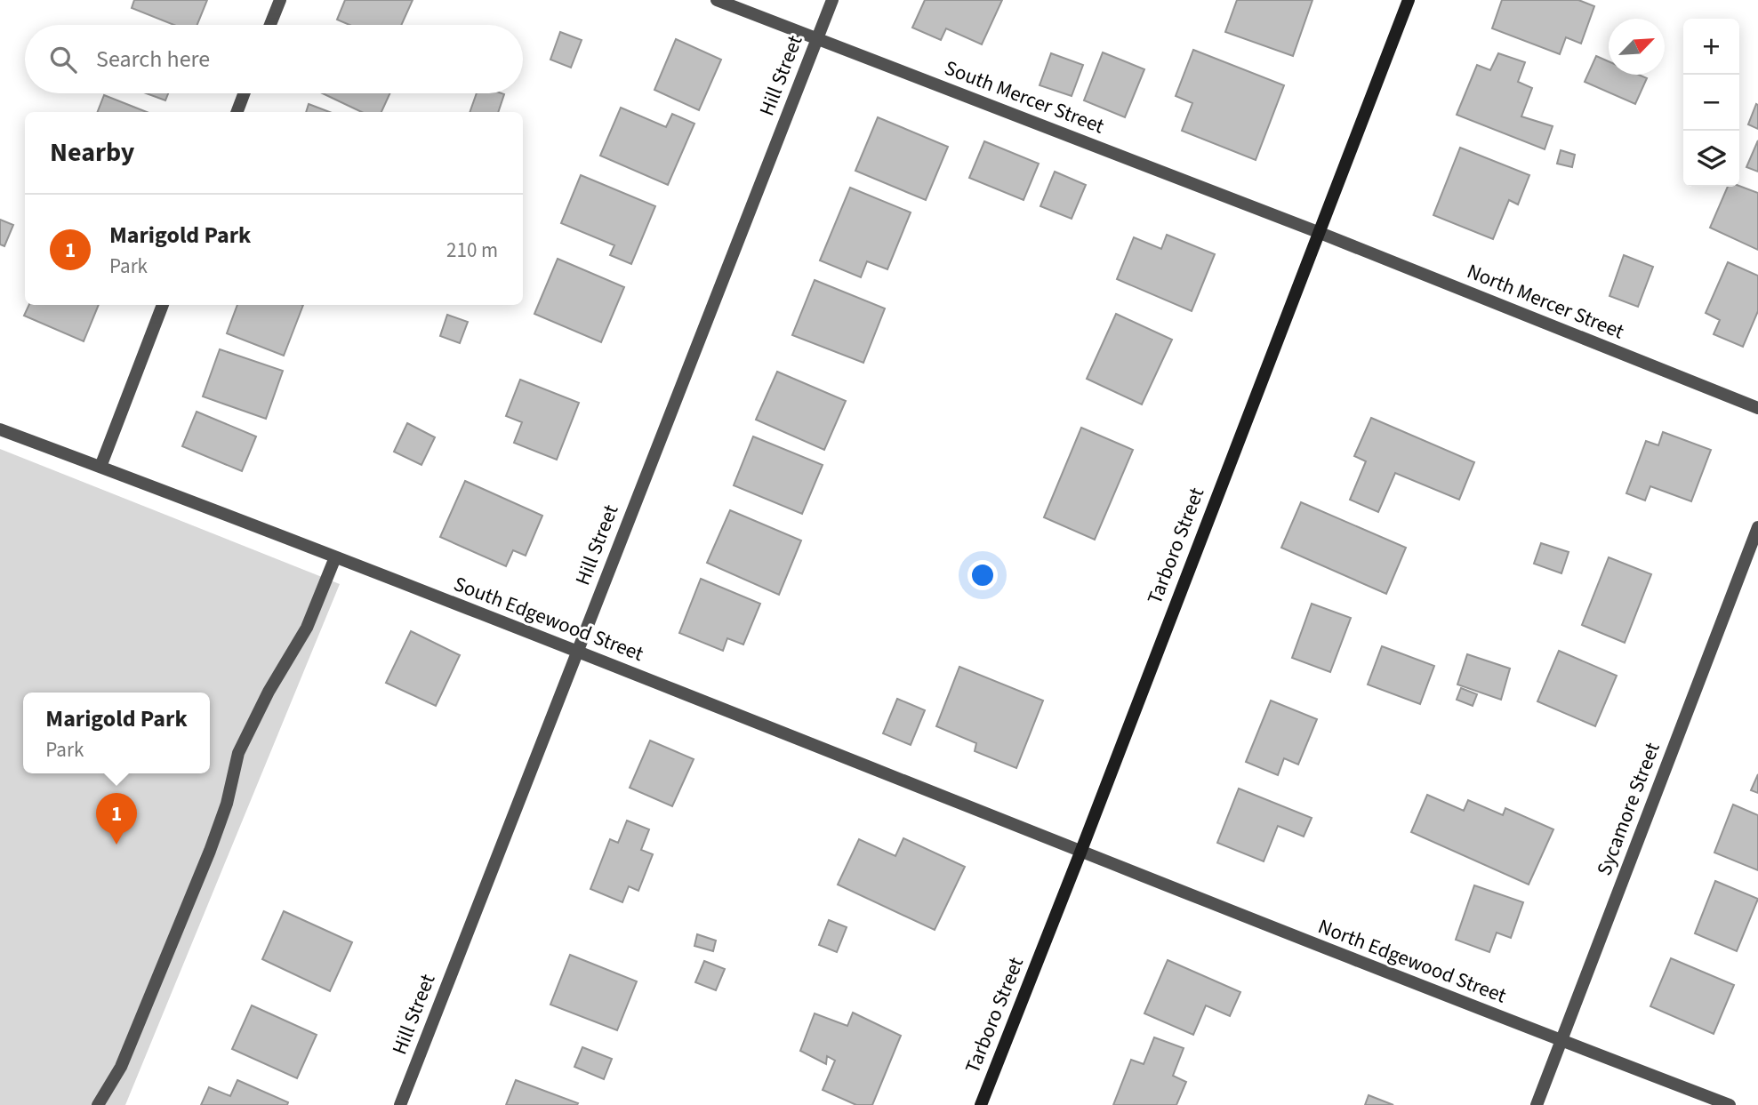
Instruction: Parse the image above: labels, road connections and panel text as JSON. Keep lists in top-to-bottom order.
{
  "streets": {
    "street": [
      "Hill Street",
      "South Mercer Street",
      "North Mercer Street",
      "Tarboro Street",
      "South Edgewood Street",
      "Sycamore Street",
      "North Edgewood Street"
    ]
  },
  "crossings": [
    ["Hill Street", "South Mercer Street"],
    ["Hill Street", "South Edgewood Street"],
    ["South Mercer Street", "North Mercer Street"],
    ["South Mercer Street", "Tarboro Street"],
    ["North Mercer Street", "Tarboro Street"],
    ["Tarboro Street", "South Edgewood Street"],
    ["Tarboro Street", "North Edgewood Street"],
    ["South Edgewood Street", "North Edgewood Street"],
    ["Sycamore Street", "North Edgewood Street"]
  ],
  "north": "top right",
  "page": {
    "map_buttons": ["+", "−"],
    "search": "Search here",
    "heading": "Nearby",
    "list": [
      {
        "mark": "1",
        "name": "Marigold Park",
        "note": "Park",
        "value": "210 m"
      }
    ],
    "popup": ["Marigold Park", "Park"],
    "pins": "1"
  }
}
